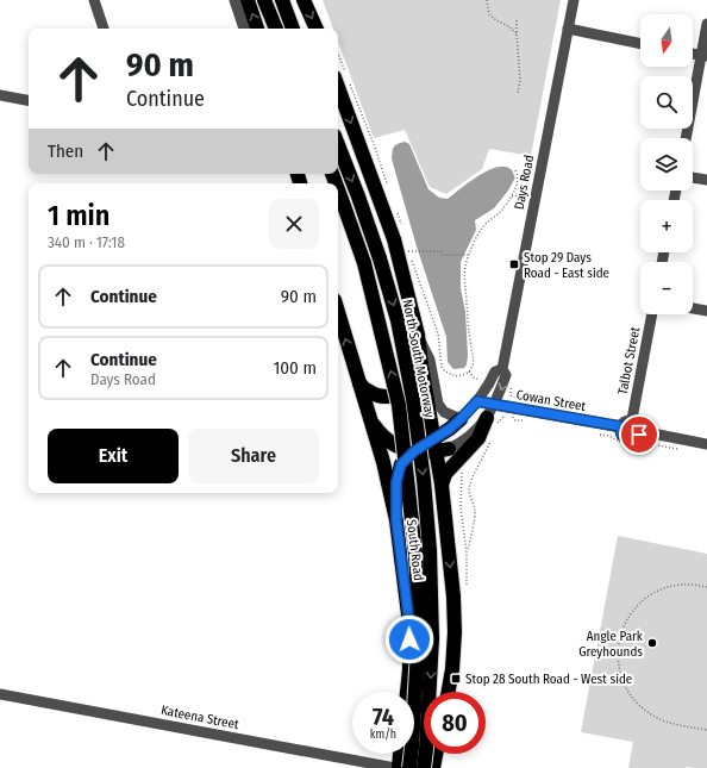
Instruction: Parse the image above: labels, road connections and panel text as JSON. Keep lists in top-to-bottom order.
{
  "streets": {
    "highway": ["North South Motorway", "South Road"],
    "street": [
      "Days Road",
      "Talbot Street",
      "Cowan Street",
      "Kateena Street"
    ]
  },
  "crossings": [
    ["Days Road", "Cowan Street"],
    ["Talbot Street", "Cowan Street"]
  ],
  "places": {
    "transit": ["Stop 29 Days Road - East side", "Stop 28 South Road - West side"],
    "other": ["Angle Park Greyhounds"]
  },
  "north": "bottom",
  "page": {
    "map_buttons": ["+", "−"],
    "turn": ["90 m", "Continue"],
    "then": "Then",
    "heading": ["1 min", "340 m · 17:18"],
    "list": [
      {
        "name": "Continue",
        "value": "90 m"
      },
      {
        "name": "Continue",
        "note": "Days Road",
        "value": "100 m"
      }
    ],
    "buttons": ["Exit", "Share"],
    "speed": "74 km/h",
    "limit": "80"
  }
}
